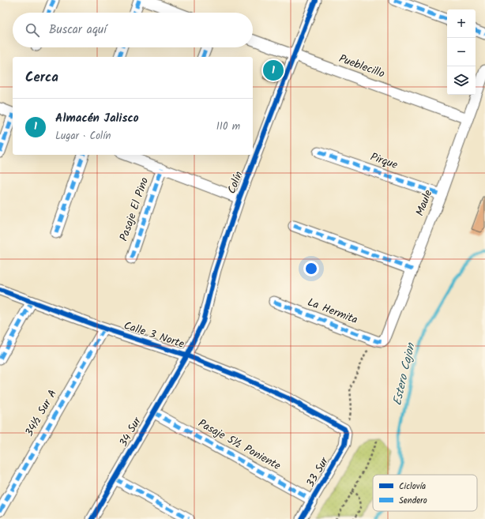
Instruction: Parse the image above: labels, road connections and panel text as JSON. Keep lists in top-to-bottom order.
{
  "streets": {
    "street": [
      "Pueblecillo",
      "Pirque",
      "Colín",
      "Maule",
      "Pasaje El Pino",
      "La Hermita",
      "Calle 3 Norte",
      "34½ Sur A",
      "34 Sur",
      "Pasaje 5½ Poniente",
      "33 Sur"
    ]
  },
  "crossings": [
    ["Pueblecillo", "Colín"],
    ["Pueblecillo", "Maule"],
    ["Pirque", "Maule"],
    ["Colín", "Calle 3 Norte"],
    ["Colín", "34 Sur"],
    ["Maule", "La Hermita"],
    ["Calle 3 Norte", "34½ Sur A"],
    ["Calle 3 Norte", "34 Sur"],
    ["Calle 3 Norte", "33 Sur"],
    ["34 Sur", "Pasaje 5½ Poniente"],
    ["Pasaje 5½ Poniente", "33 Sur"]
  ],
  "water": ["Estero Cajon"],
  "legend": ["Ciclovía", "Sendero"],
  "page": {
    "map_buttons": ["+", "−"],
    "search": "Buscar aquí",
    "heading": "Cerca",
    "pins": "1",
    "list": [
      {
        "mark": "1",
        "name": "Almacén Jalisco",
        "note": "Lugar · Colín",
        "value": "110 m"
      }
    ]
  }
}
